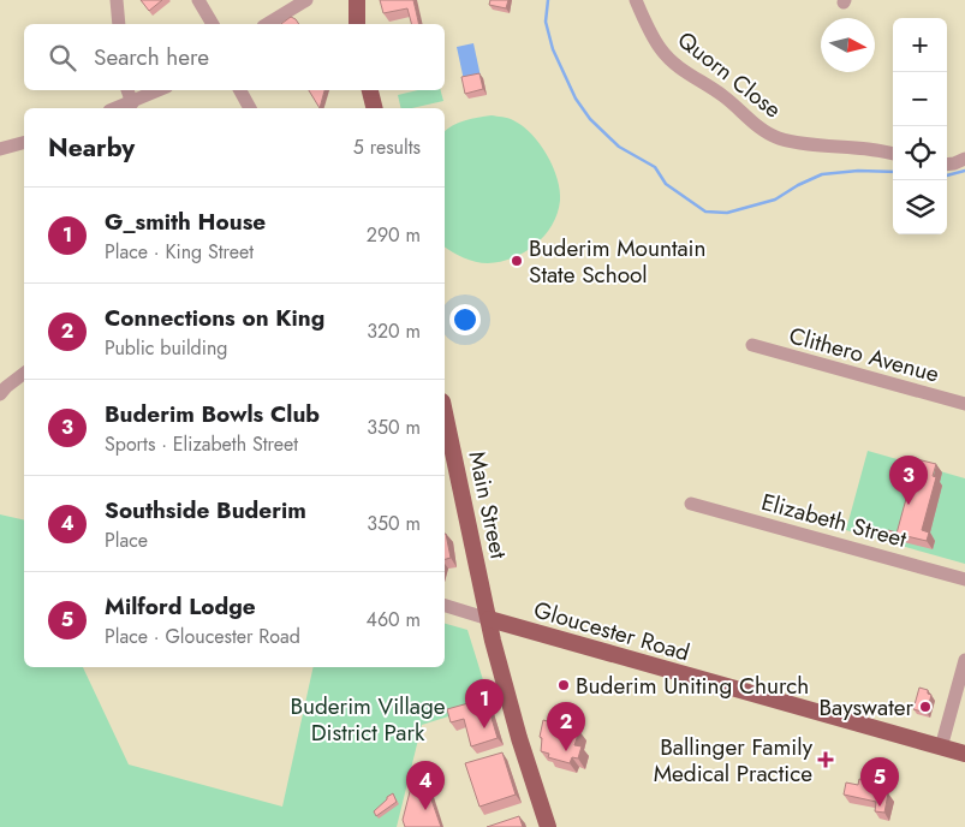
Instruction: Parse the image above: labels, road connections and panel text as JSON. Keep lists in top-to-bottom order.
{
  "streets": {
    "main road": ["Main Street", "Gloucester Road"],
    "street": ["Quorn Close", "Clithero Avenue", "Elizabeth Street"]
  },
  "crossings": [
    ["Main Street", "Gloucester Road"]
  ],
  "parks": ["Buderim Village District Park"],
  "places": {
    "other": ["Buderim Mountain State School", "Buderim Uniting Church", "Bayswater"],
    "health": ["Ballinger Family Medical Practice"]
  },
  "north": "right",
  "page": {
    "map_buttons": ["+", "−"],
    "search": "Search here",
    "heading": ["Nearby", "5 results"],
    "list": [
      {
        "mark": "1",
        "name": "G_smith House",
        "note": "Place · King Street",
        "value": "290 m"
      },
      {
        "mark": "2",
        "name": "Connections on King",
        "note": "Public building",
        "value": "320 m"
      },
      {
        "mark": "3",
        "name": "Buderim Bowls Club",
        "note": "Sports · Elizabeth Street",
        "value": "350 m"
      },
      {
        "mark": "4",
        "name": "Southside Buderim",
        "note": "Place",
        "value": "350 m"
      },
      {
        "mark": "5",
        "name": "Milford Lodge",
        "note": "Place · Gloucester Road",
        "value": "460 m"
      }
    ],
    "pins": [
      "3",
      "1",
      "2",
      "5",
      "4"
    ]
  }
}
